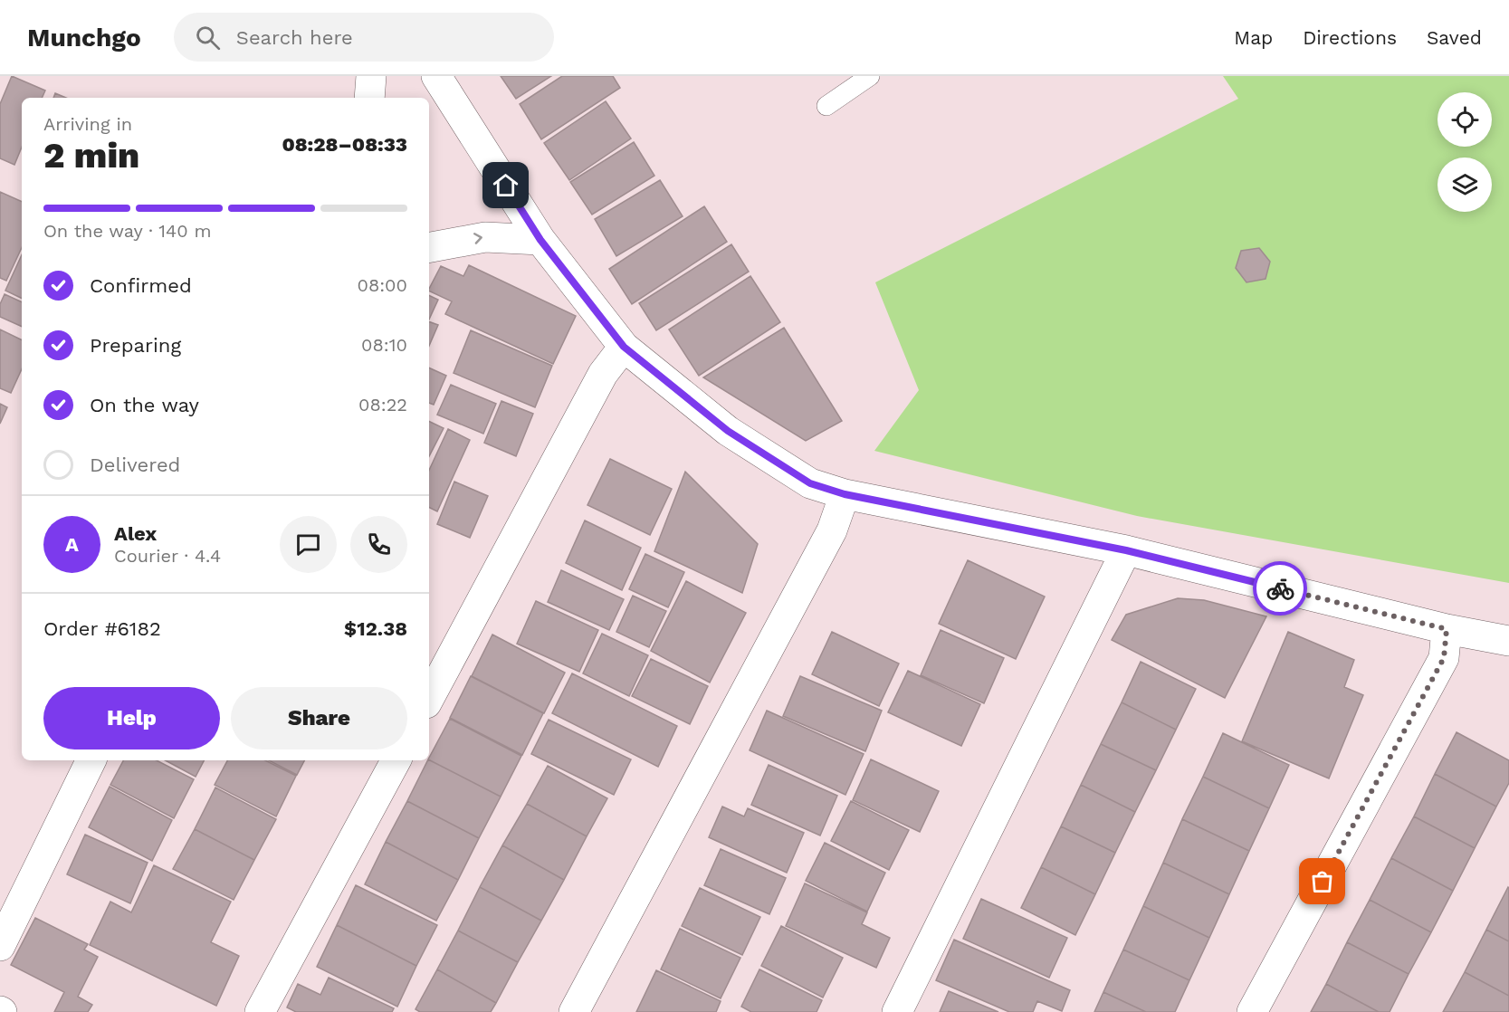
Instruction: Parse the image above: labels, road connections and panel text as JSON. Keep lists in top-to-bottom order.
{
  "page": {
    "header": "Munchgo",
    "search": "Search here",
    "nav": ["Map", "Directions", "Saved"],
    "heading": ["2 min", "Arriving in", "08:28–08:33"],
    "panel": [
      "Alex",
      "Courier · 4.4",
      "Order #6182",
      "$12.38"
    ],
    "bar": "On the way · 140 m",
    "list": [
      ["Confirmed", "08:00"],
      ["Preparing", "08:10"],
      ["On the way", "08:22"],
      "Delivered"
    ],
    "round": "A",
    "buttons": ["Help", "Share"]
  }
}
